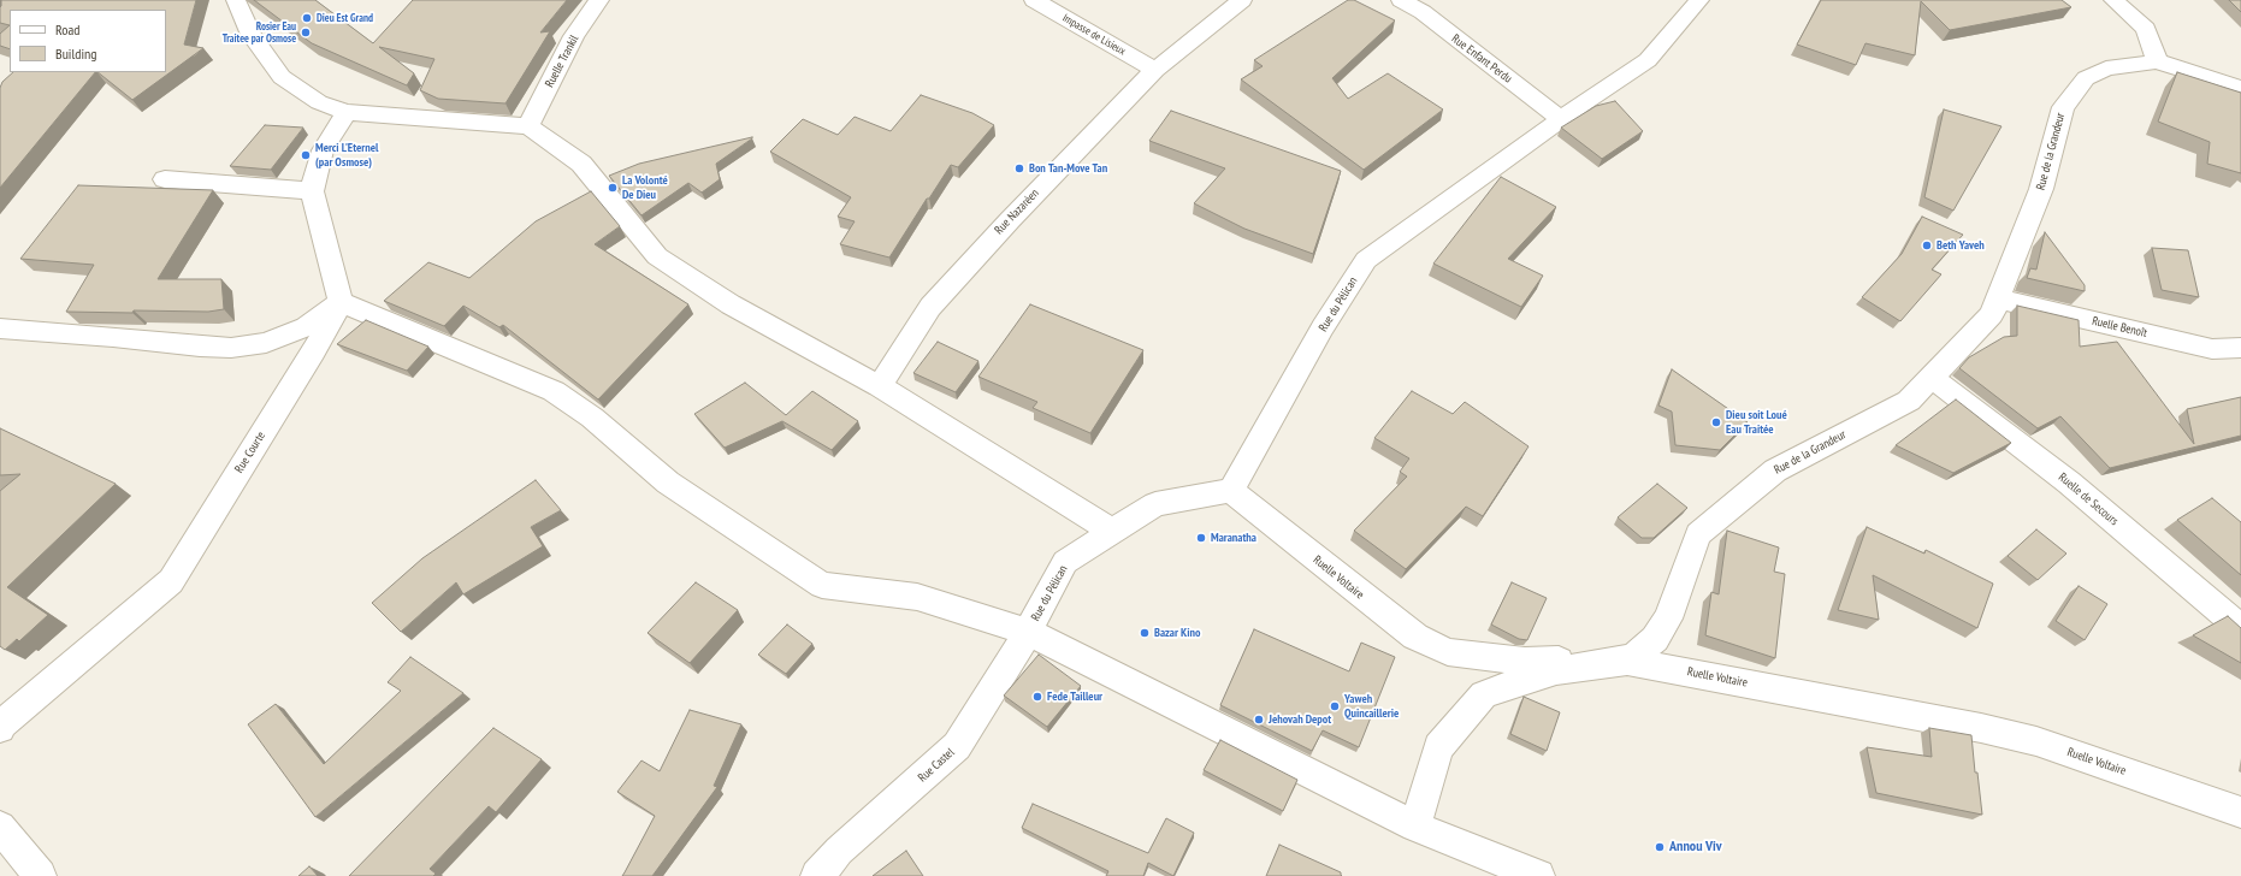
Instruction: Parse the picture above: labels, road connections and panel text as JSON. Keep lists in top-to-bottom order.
{
  "streets": {
    "street": [
      "Impasse de Lisieux",
      "Rue Enfant Perdu",
      "Ruelle Trankil",
      "Rue de la Grandeur",
      "Rue Nazaréen",
      "Rue du Pélican",
      "Ruelle Benoît",
      "Rue Courte",
      "Ruelle de Secours",
      "Ruelle Voltaire",
      "Rue Castel"
    ]
  },
  "crossings": [
    ["Impasse de Lisieux", "Rue Nazaréen"],
    ["Rue Enfant Perdu", "Rue du Pélican"],
    ["Rue de la Grandeur", "Ruelle Benoît"],
    ["Rue de la Grandeur", "Ruelle de Secours"],
    ["Rue de la Grandeur", "Ruelle Voltaire"],
    ["Rue du Pélican", "Ruelle Voltaire"],
    ["Rue du Pélican", "Rue Castel"]
  ],
  "places": [
    "Dieu Est Grand",
    "Rosier Eau Traitee par Osmose",
    "Merci L'Eternel (par Osmose)",
    "Bon Tan-Move Tan",
    "La Volonté De Dieu",
    "Beth Yaveh",
    "Dieu soit Loué Eau Traitée",
    "Maranatha",
    "Bazar Kino",
    "Fede Tailleur",
    "Yaweh Quincaillerie",
    "Jehovah Depot",
    "Annou Viv"
  ],
  "legend": ["Road", "Building"]
}
